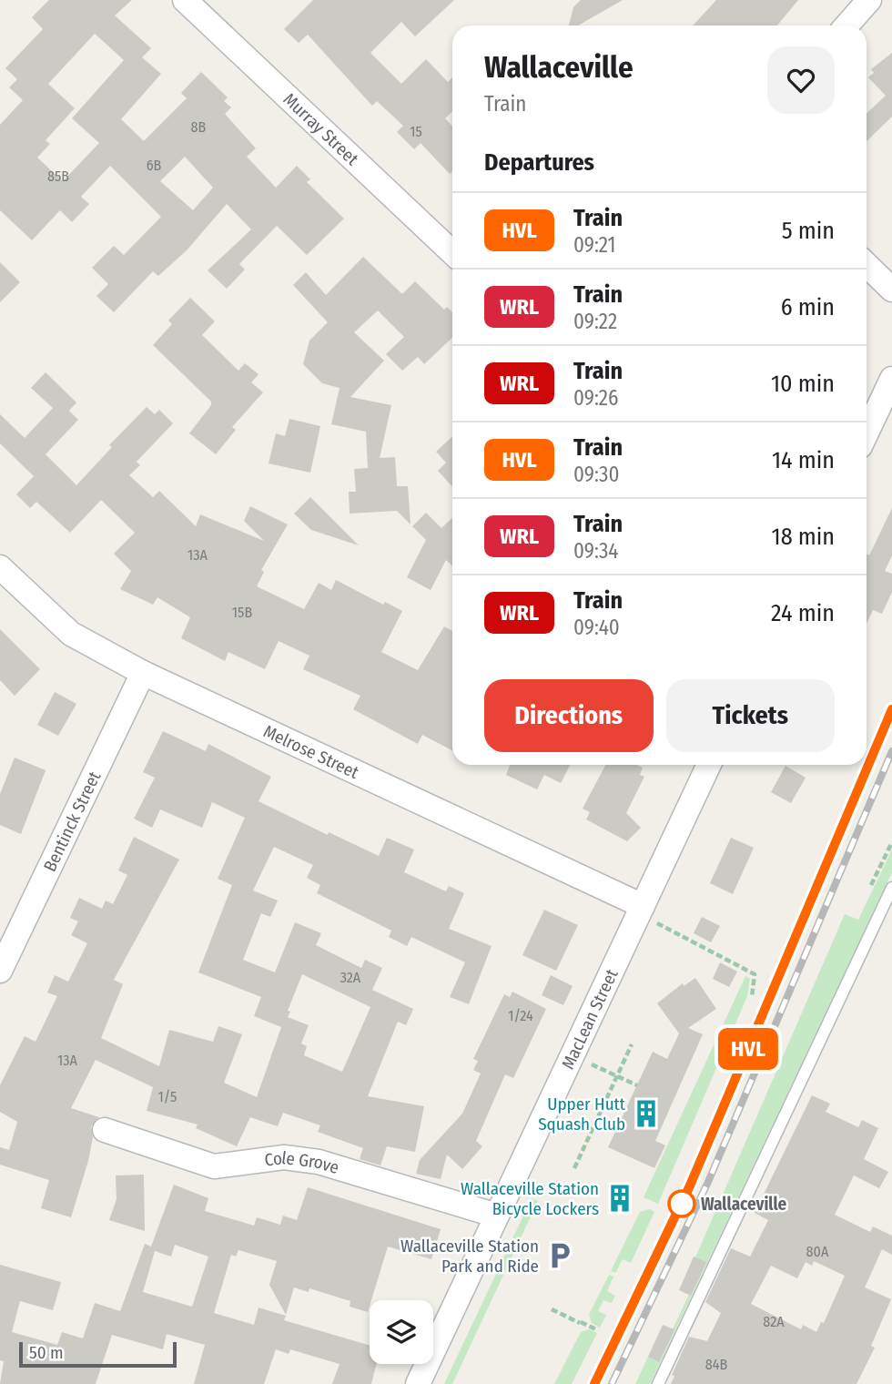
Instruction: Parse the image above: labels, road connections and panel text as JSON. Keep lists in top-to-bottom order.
{
  "streets": {
    "street": [
      "Murray Street",
      "Melrose Street",
      "Bentinck Street",
      "MacLean Street",
      "Cole Grove"
    ]
  },
  "crossings": [
    ["Melrose Street", "Bentinck Street"],
    ["Melrose Street", "MacLean Street"],
    ["MacLean Street", "Cole Grove"]
  ],
  "places": {
    "building": ["Upper Hutt Squash Club", "Wallaceville Station Bicycle Lockers"],
    "other": ["Wallaceville"],
    "parking": ["Wallaceville Station Park and Ride"]
  },
  "house_numbers": [
    "8B",
    "15",
    "6B",
    "85B",
    "13A",
    "15B",
    "32A",
    "1/24",
    "13A",
    "1/5",
    "80A",
    "82A",
    "84B"
  ],
  "scale_bar": "50 m",
  "page": {
    "on_map": "HVL",
    "heading": [
      ["Wallaceville", "Train"],
      "Departures"
    ],
    "list": [
      {
        "mark": "HVL",
        "name": "Train",
        "note": "09:21",
        "value": "5 min"
      },
      {
        "mark": "WRL",
        "name": "Train",
        "note": "09:22",
        "value": "6 min"
      },
      {
        "mark": "WRL",
        "name": "Train",
        "note": "09:26",
        "value": "10 min"
      },
      {
        "mark": "HVL",
        "name": "Train",
        "note": "09:30",
        "value": "14 min"
      },
      {
        "mark": "WRL",
        "name": "Train",
        "note": "09:34",
        "value": "18 min"
      },
      {
        "mark": "WRL",
        "name": "Train",
        "note": "09:40",
        "value": "24 min"
      }
    ],
    "buttons": ["Directions", "Tickets"],
    "scale": "50 m"
  }
}
